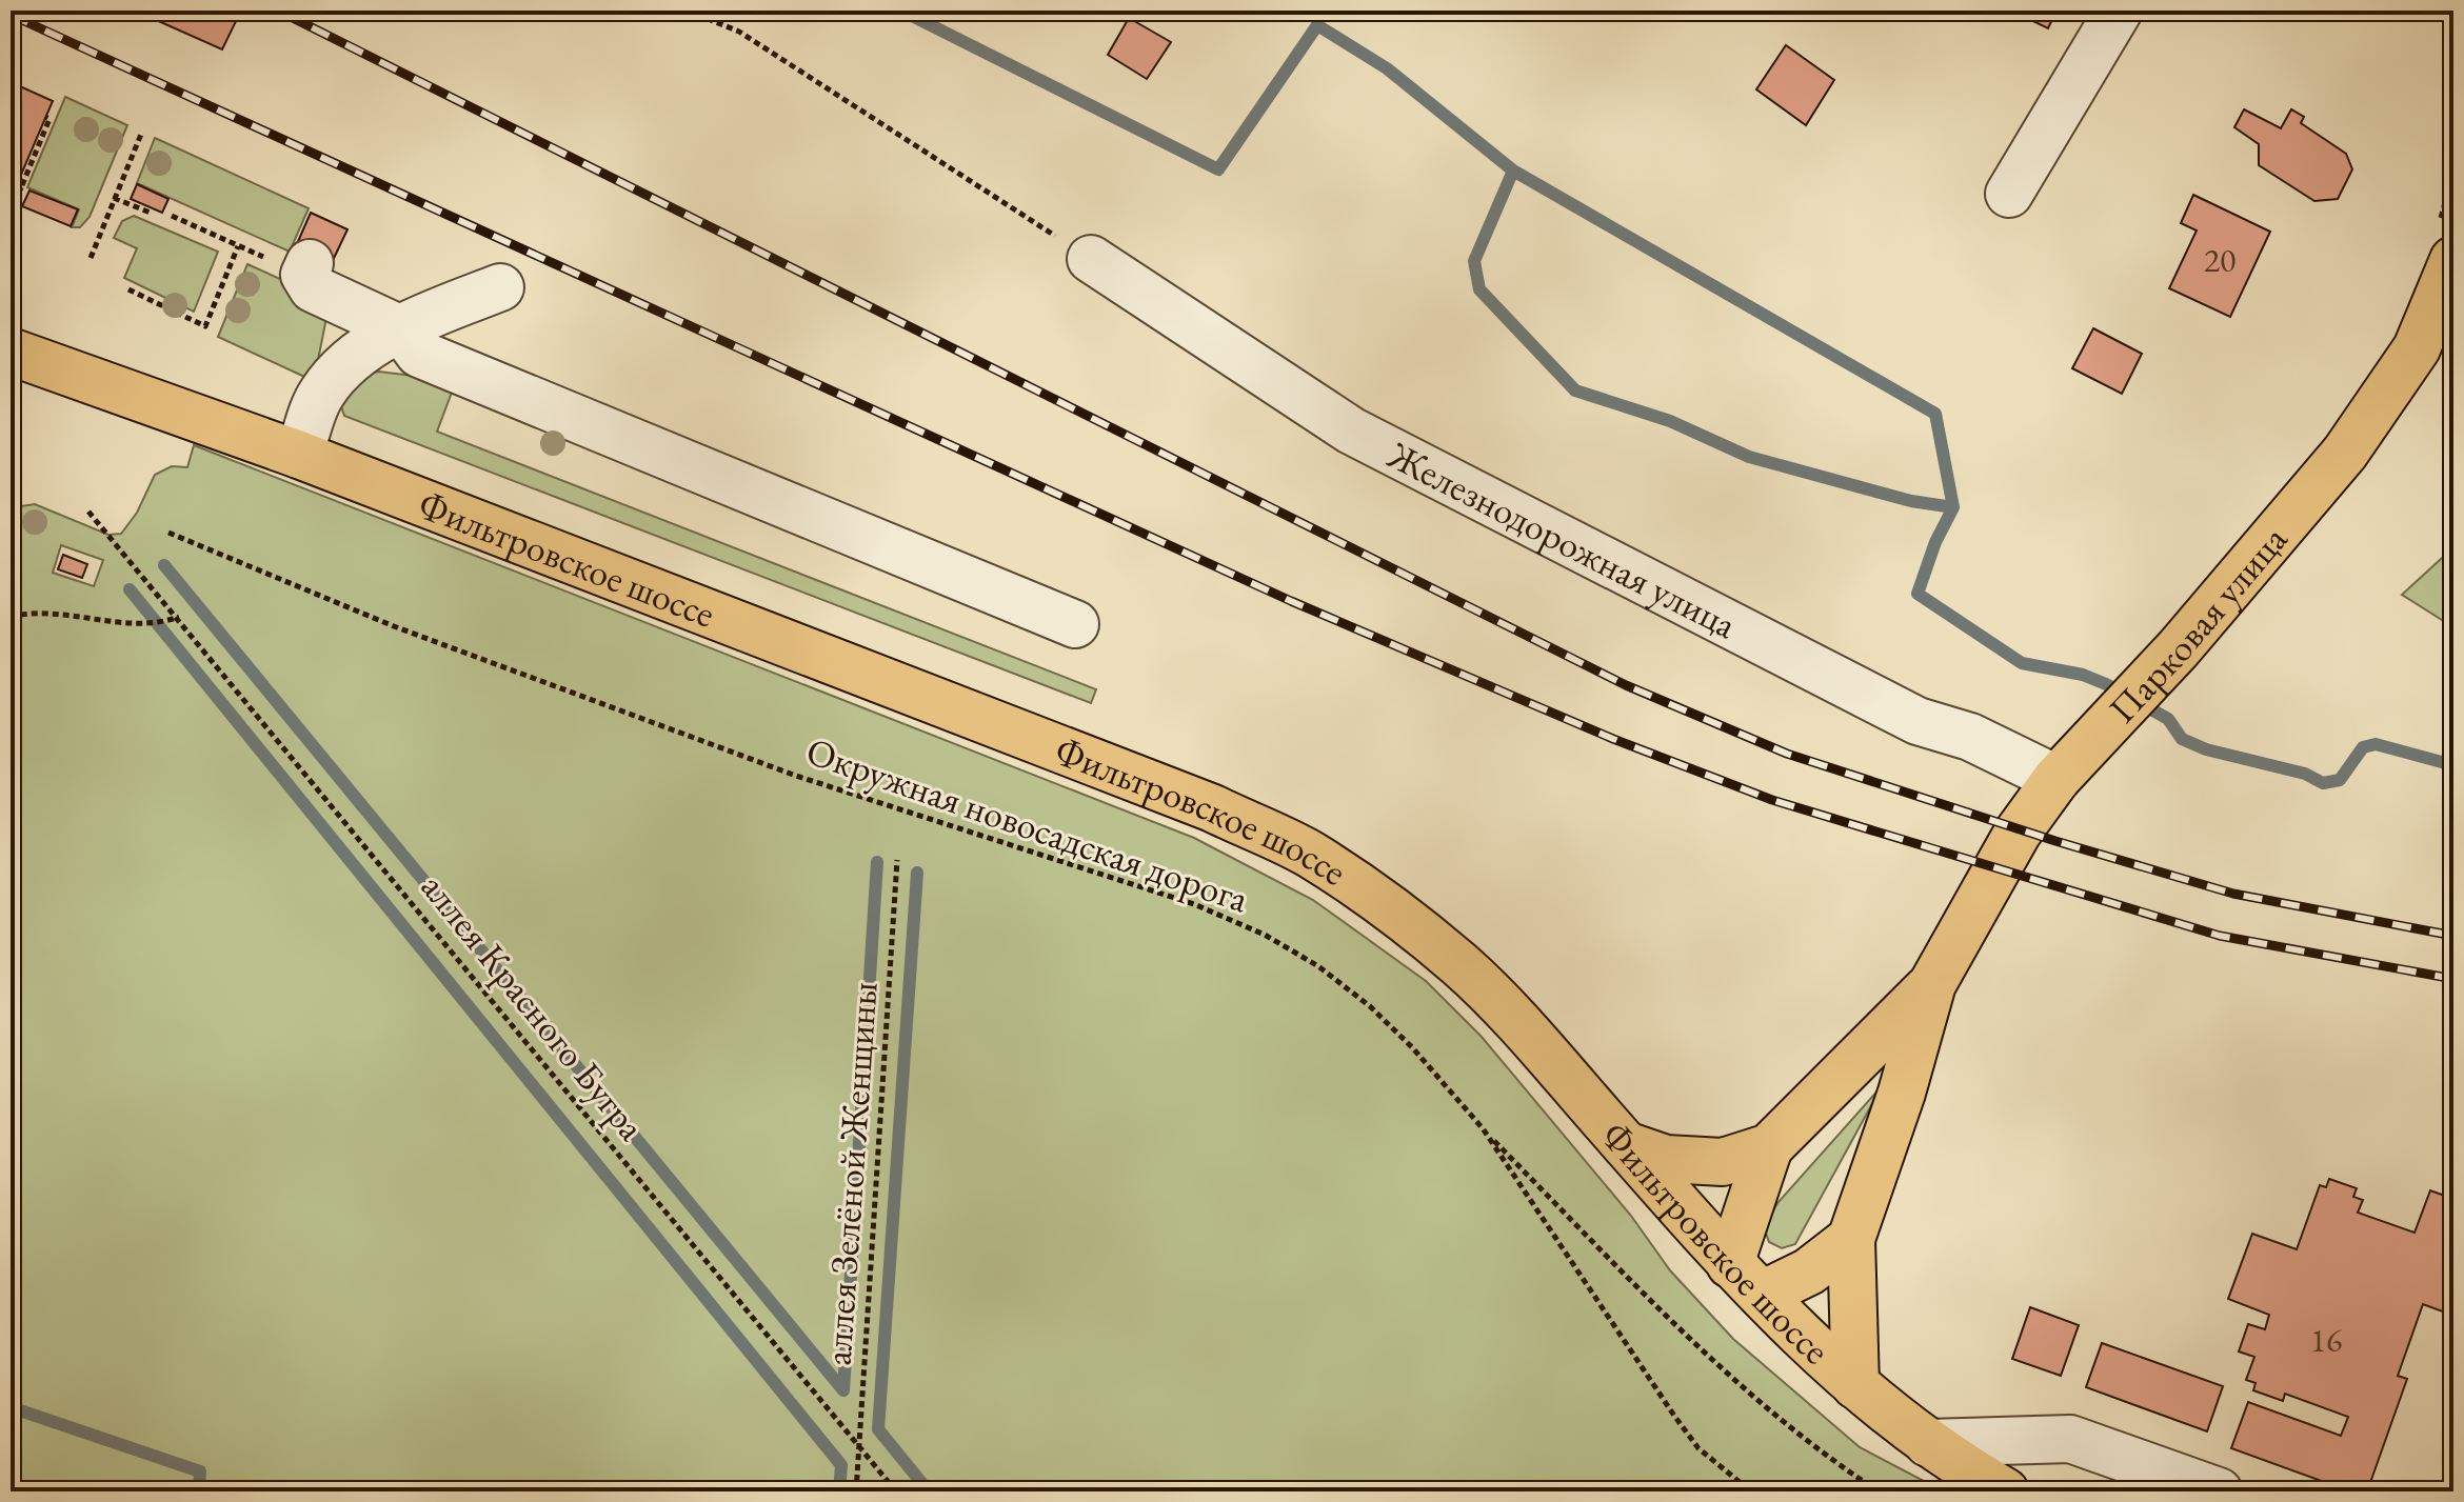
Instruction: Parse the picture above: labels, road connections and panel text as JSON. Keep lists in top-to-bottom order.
{
  "streets": {
    "main road": ["Фильтровское шоссе", "Парковая улица"],
    "street": ["Железнодорожная улица"],
    "path": ["Окружная новосадская дорога", "аллея Красного Бугра", "аллея Зелёной Женщины"]
  },
  "crossings": [
    ["Железнодорожная улица", "Парковая улица"],
    ["Фильтровское шоссе", "Парковая улица"],
    ["аллея Красного Бугра", "аллея Зелёной Женщины"]
  ],
  "house_numbers": ["20", "16"]
}
